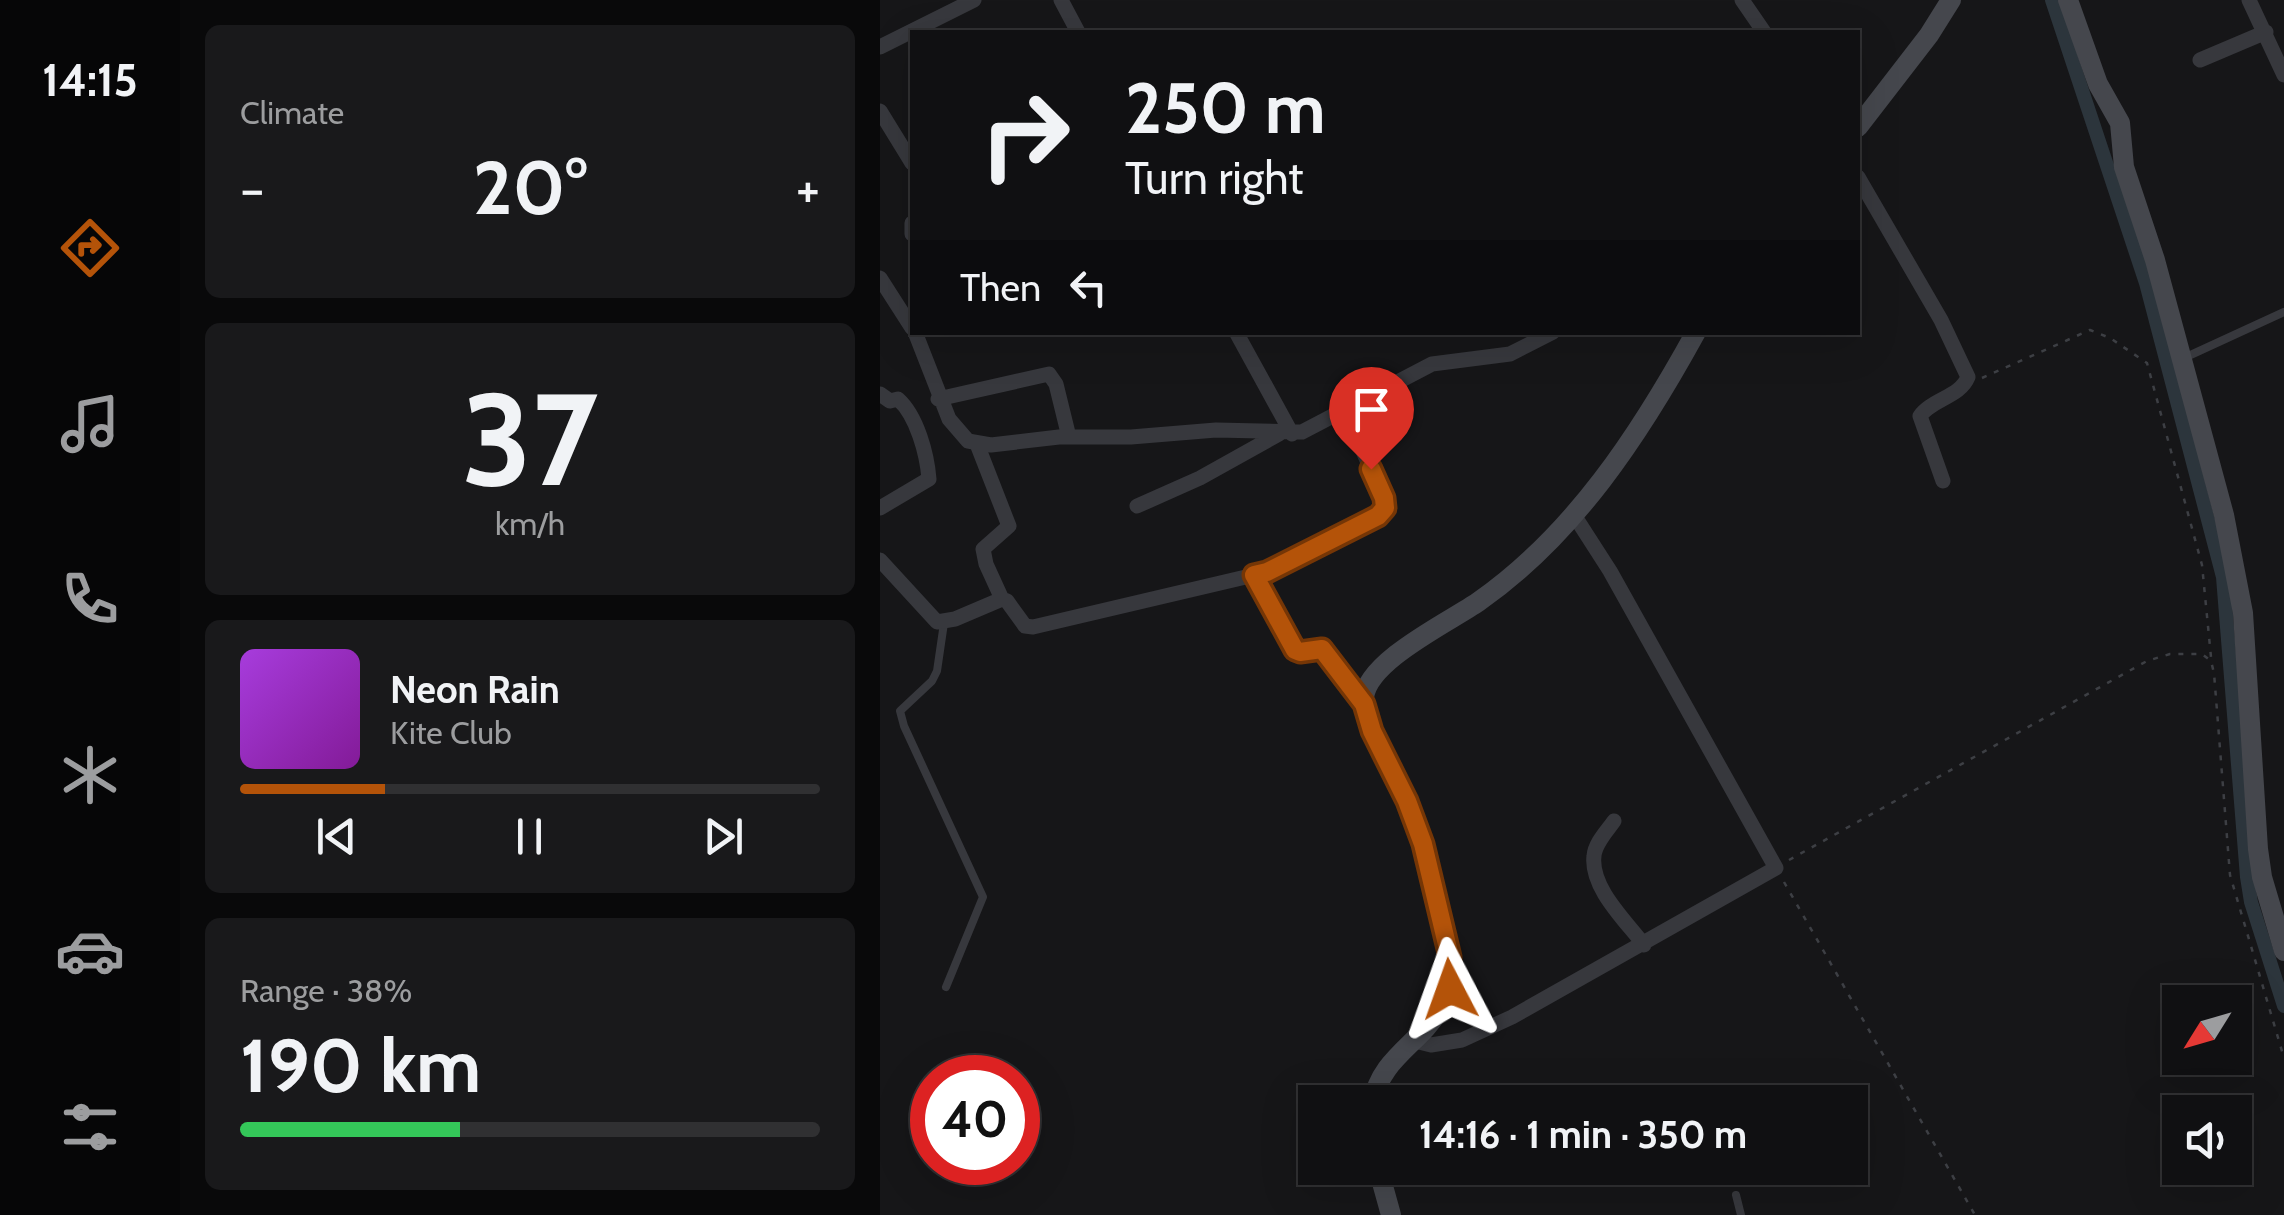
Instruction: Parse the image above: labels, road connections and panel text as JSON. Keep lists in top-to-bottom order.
{
  "north": "bottom left",
  "page": {
    "tabs": "14:15",
    "tile": [
      "Climate",
      ["37", "km/h"],
      ["Range · 38%", "190 km"]
    ],
    "turn": ["250 m", "Turn right"],
    "heat": ["−", "20°", "+"],
    "then": "Then",
    "song": ["Neon Rain", "Kite Club"],
    "limit": "40",
    "trip": "14:16 · 1 min · 350 m"
  }
}
